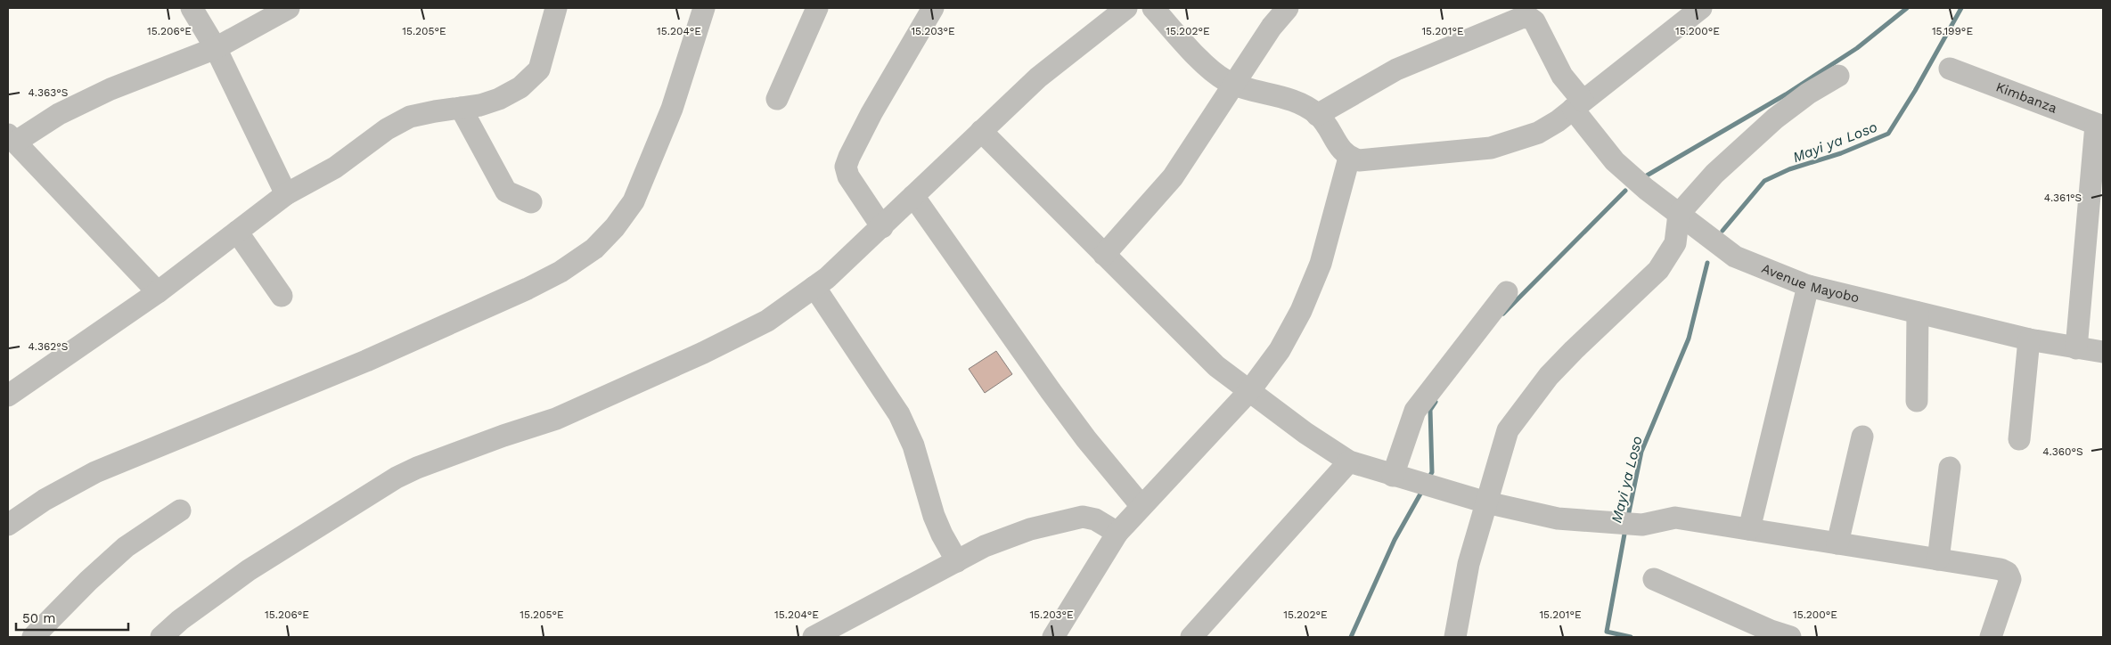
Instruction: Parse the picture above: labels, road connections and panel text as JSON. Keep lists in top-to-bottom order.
{
  "streets": {
    "street": ["Kimbanza", "Avenue Mayobo"]
  },
  "water": ["Mayi ya Loso"],
  "scale_bar": "50 m",
  "coordinates": [
    "15.206°E",
    "15.205°E",
    "15.204°E",
    "15.203°E",
    "15.202°E",
    "15.201°E",
    "15.200°E",
    "15.199°E",
    "4.363°S",
    "4.361°S",
    "4.362°S",
    "4.360°S"
  ]
}
